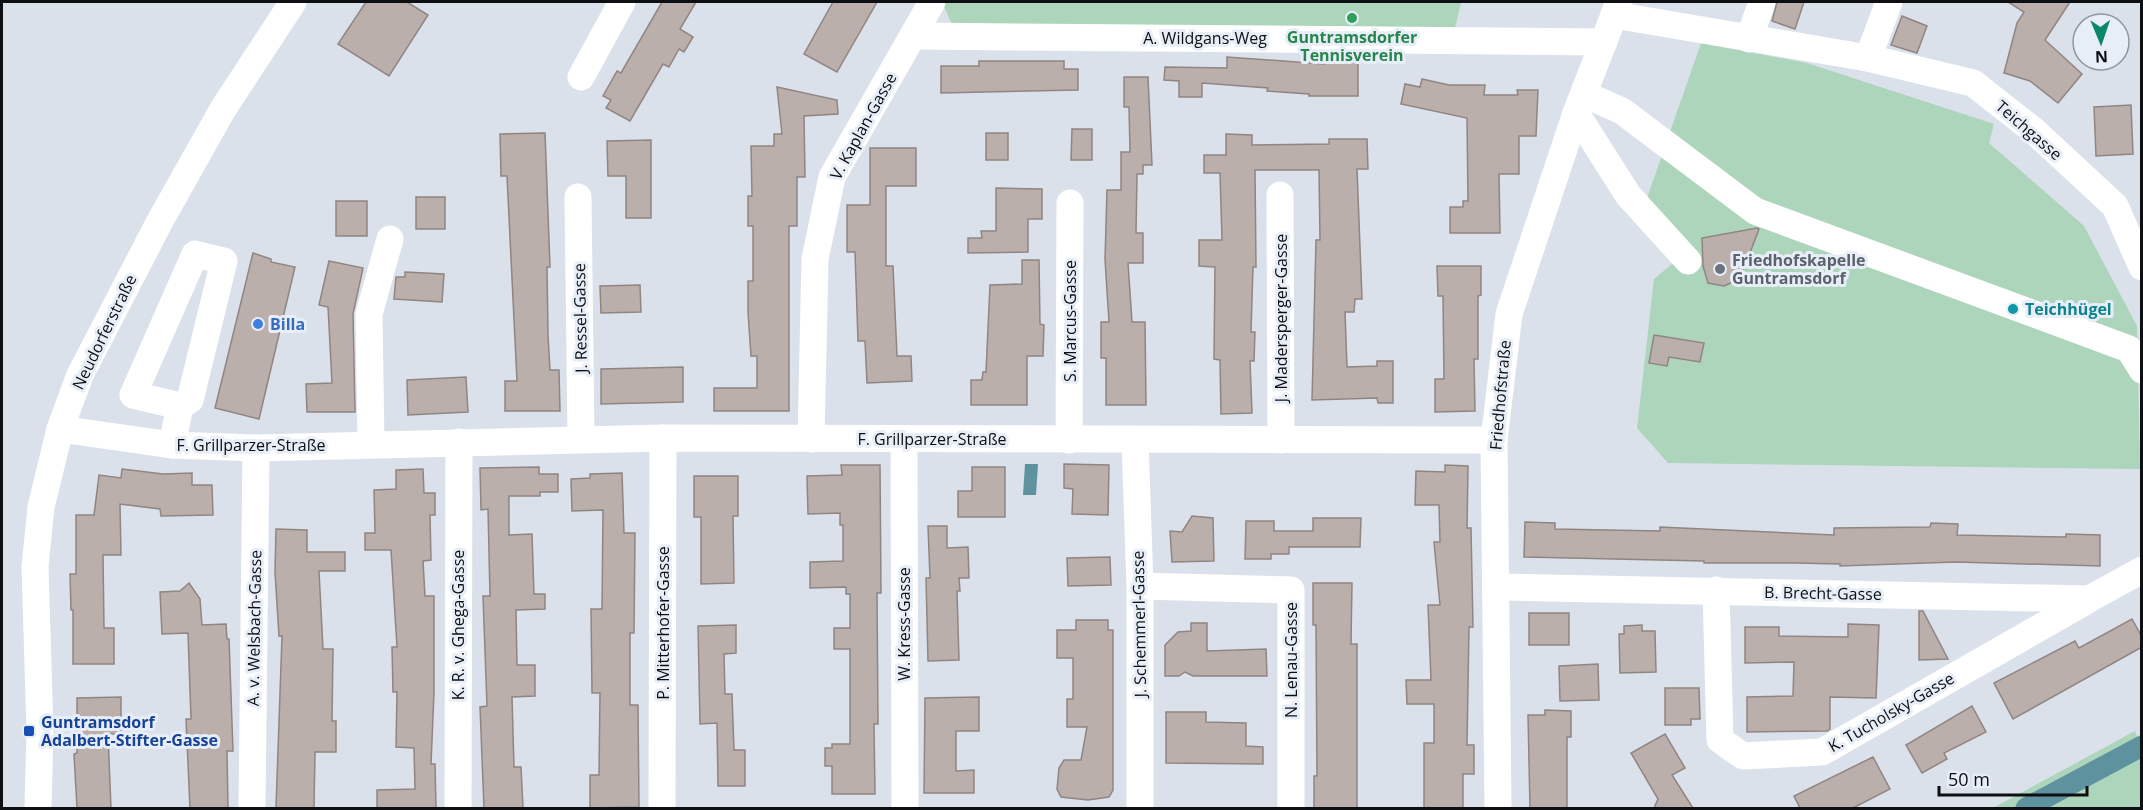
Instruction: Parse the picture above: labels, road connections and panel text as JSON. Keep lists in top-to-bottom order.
{
  "streets": {
    "street": [
      "A. Wildgans-Weg",
      "V. Kaplan-Gasse",
      "Teichgasse",
      "J. Ressel-Gasse",
      "J. Madersperger-Gasse",
      "S. Marcus-Gasse",
      "Neudorferstraße",
      "Friedhofstraße",
      "F. Grillparzer-Straße",
      "B. Brecht-Gasse",
      "P. Mitterhofer-Gasse",
      "W. Kress-Gasse",
      "J. Schemmerl-Gasse",
      "K. R. v. Ghega-Gasse",
      "A. v. Welsbach-Gasse",
      "N. Lenau-Gasse",
      "K. Tucholsky-Gasse"
    ]
  },
  "crossings": [
    ["A. Wildgans-Weg", "V. Kaplan-Gasse"],
    ["A. Wildgans-Weg", "Friedhofstraße"],
    ["V. Kaplan-Gasse", "F. Grillparzer-Straße"],
    ["Teichgasse", "Friedhofstraße"],
    ["J. Ressel-Gasse", "F. Grillparzer-Straße"],
    ["J. Madersperger-Gasse", "F. Grillparzer-Straße"],
    ["S. Marcus-Gasse", "F. Grillparzer-Straße"],
    ["Neudorferstraße", "F. Grillparzer-Straße"],
    ["Friedhofstraße", "F. Grillparzer-Straße"],
    ["Friedhofstraße", "B. Brecht-Gasse"],
    ["F. Grillparzer-Straße", "P. Mitterhofer-Gasse"],
    ["F. Grillparzer-Straße", "W. Kress-Gasse"],
    ["F. Grillparzer-Straße", "J. Schemmerl-Gasse"],
    ["F. Grillparzer-Straße", "K. R. v. Ghega-Gasse"],
    ["F. Grillparzer-Straße", "A. v. Welsbach-Gasse"],
    ["B. Brecht-Gasse", "K. Tucholsky-Gasse"],
    ["J. Schemmerl-Gasse", "N. Lenau-Gasse"]
  ],
  "places": {
    "other": [
      "Guntramsdorfer Tennisverein",
      "Friedhofskapelle Guntramsdorf",
      "Teichhügel",
      "Billa"
    ],
    "transit": ["Guntramsdorf Adalbert-Stifter-Gasse"]
  },
  "scale_bar": "50 m",
  "north": "bottom"
}
